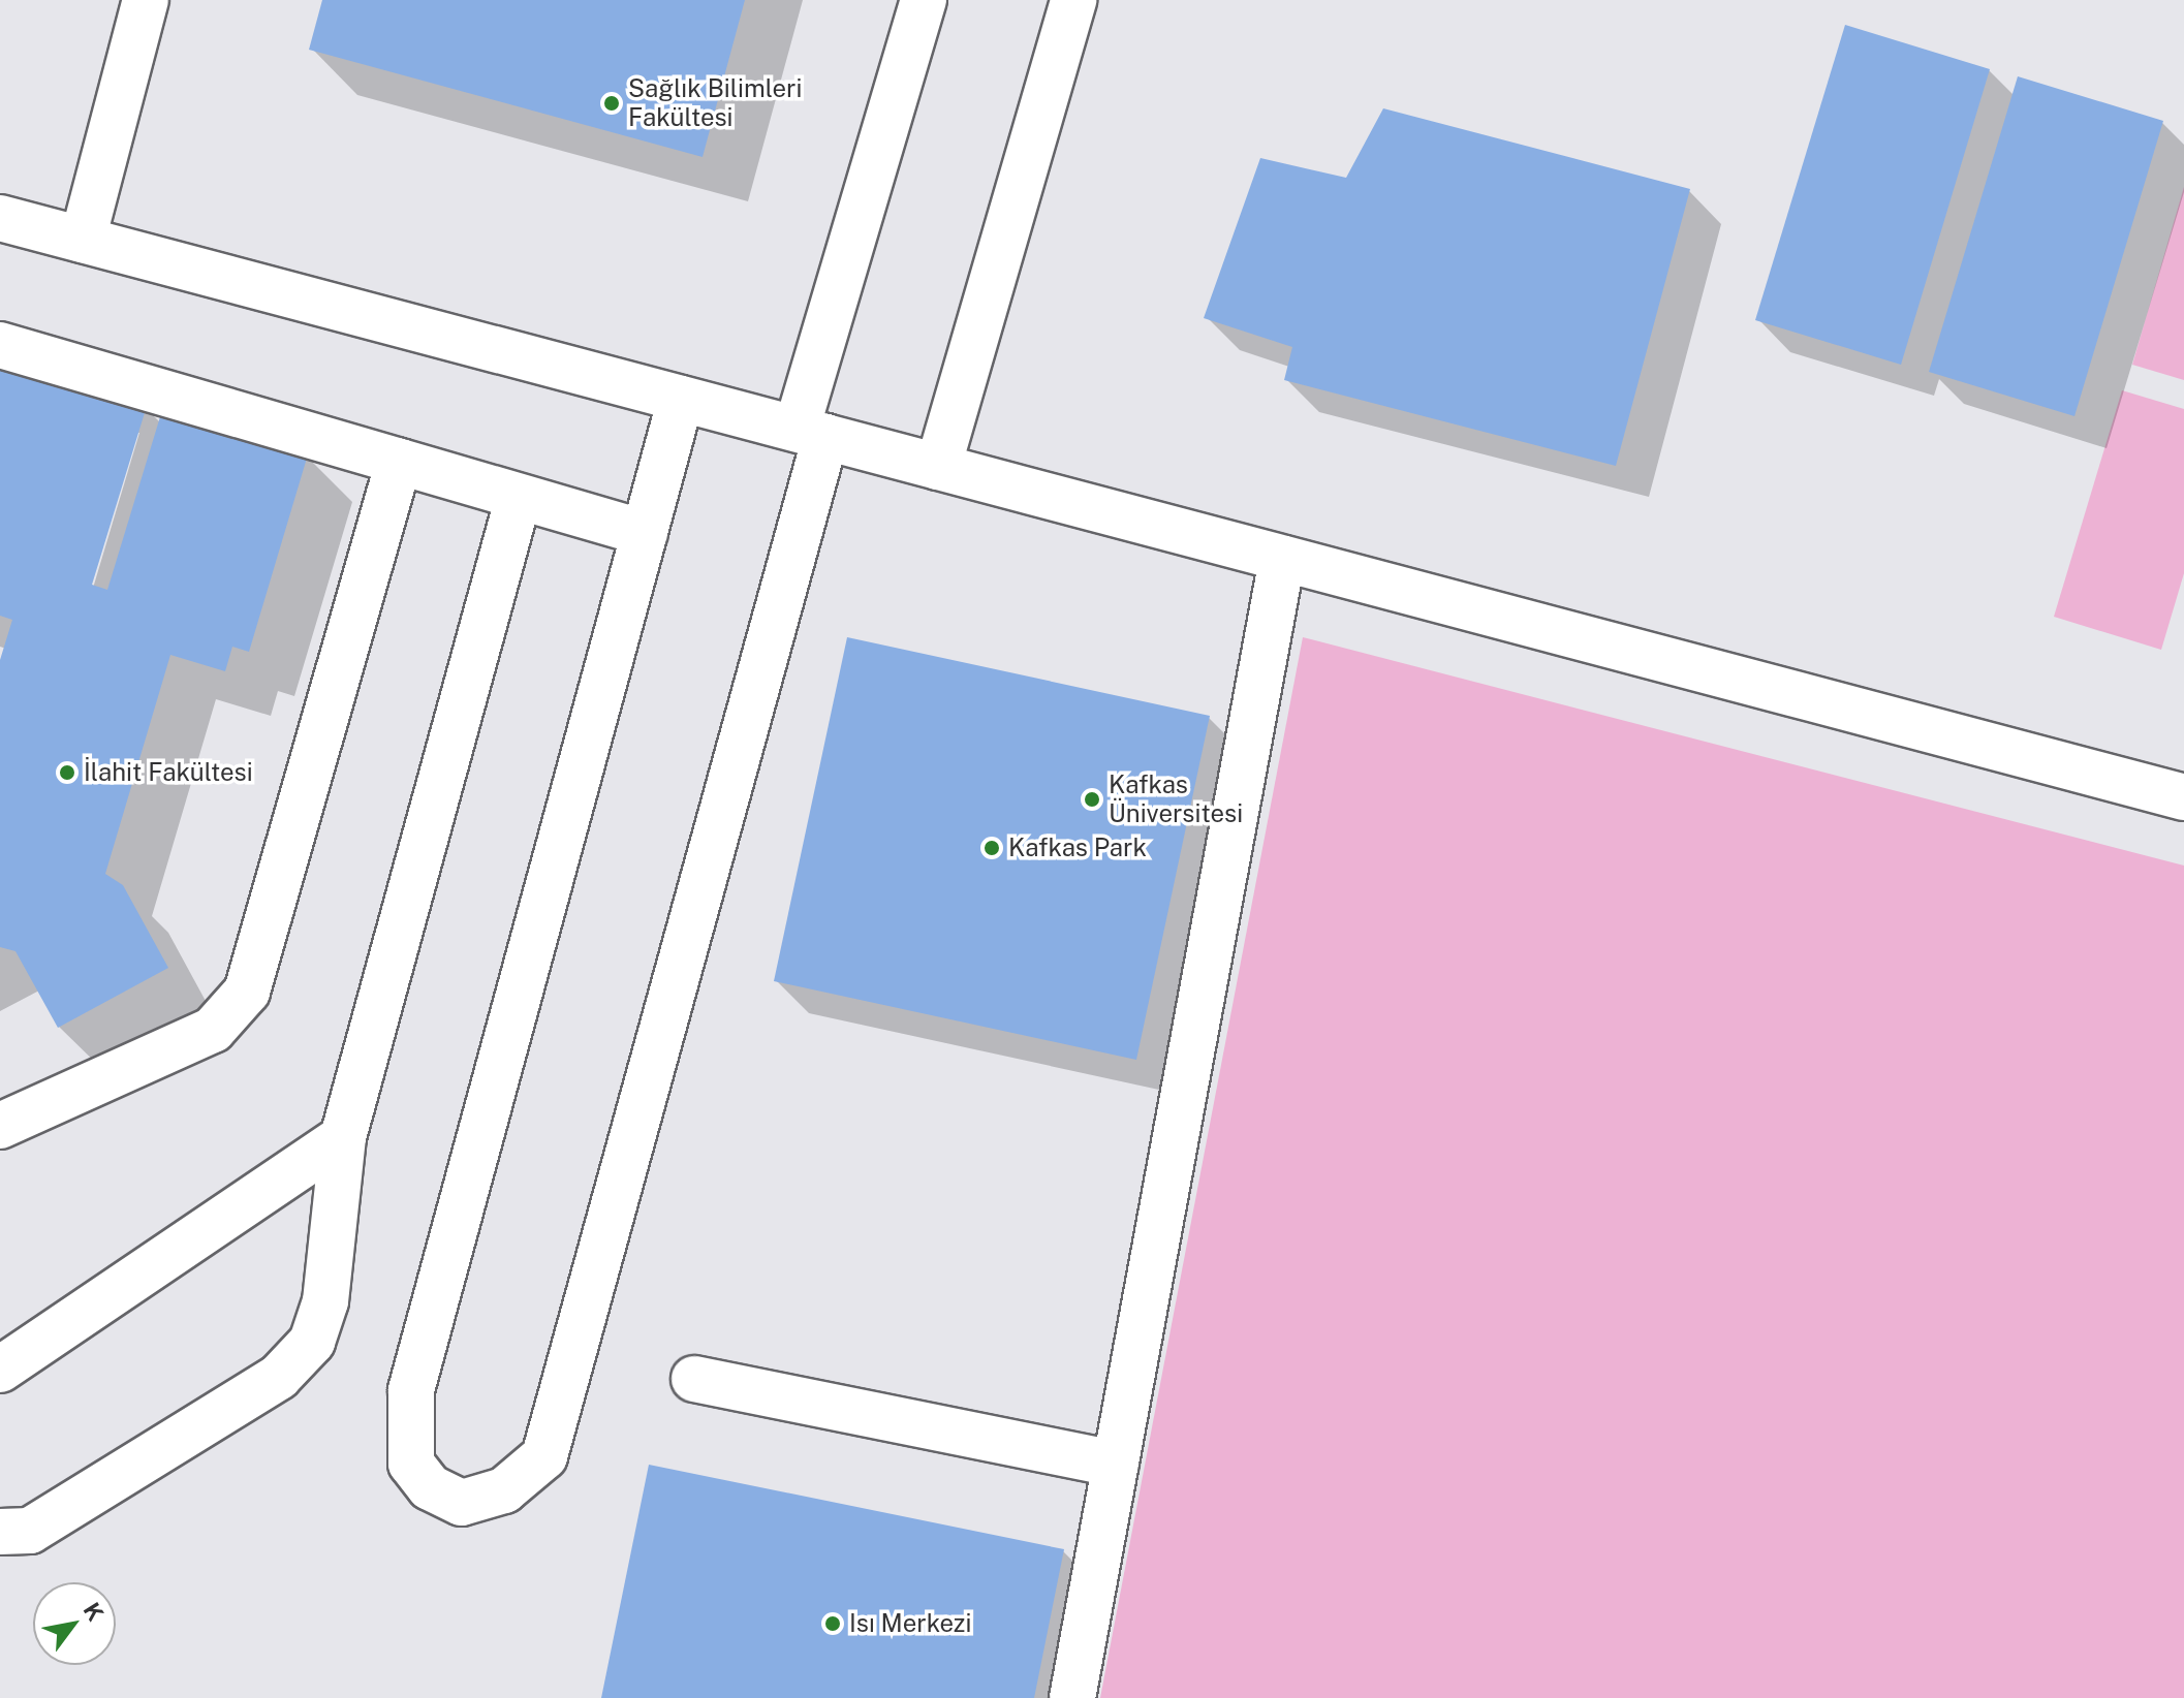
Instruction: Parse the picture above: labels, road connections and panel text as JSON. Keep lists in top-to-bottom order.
{
  "places": [
    "Sağlık Bilimleri Fakültesi",
    "İlahit Fakültesi",
    "Kafkas Üniversitesi",
    "Kafkas Park",
    "Isı Merkezi"
  ],
  "north": "top right"
}
